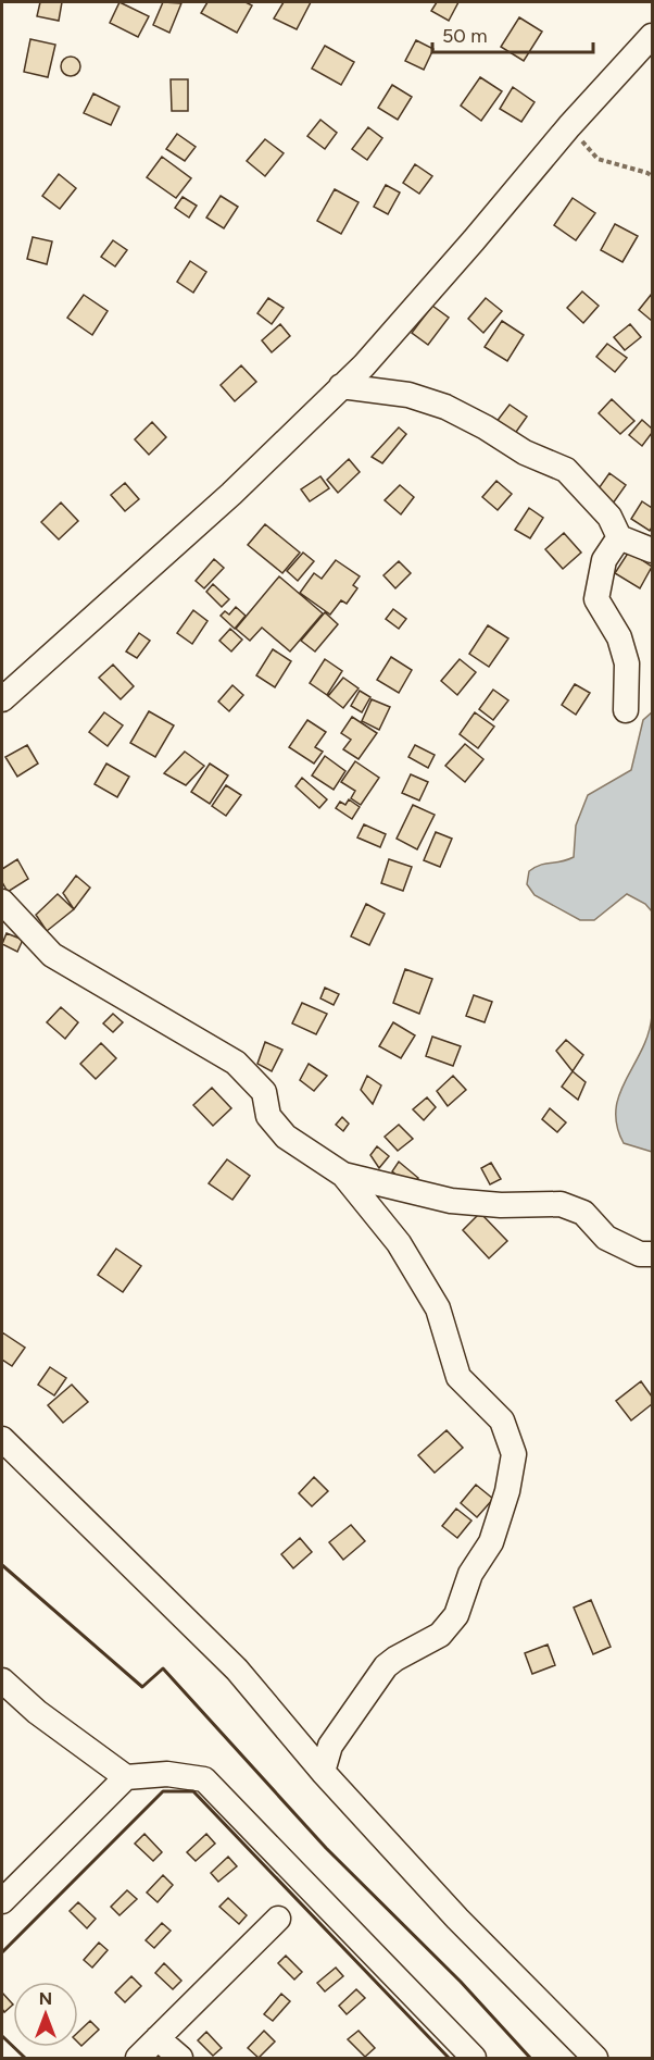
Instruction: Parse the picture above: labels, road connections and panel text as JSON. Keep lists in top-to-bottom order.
{
  "scale_bar": "50 m",
  "north": "top"
}
